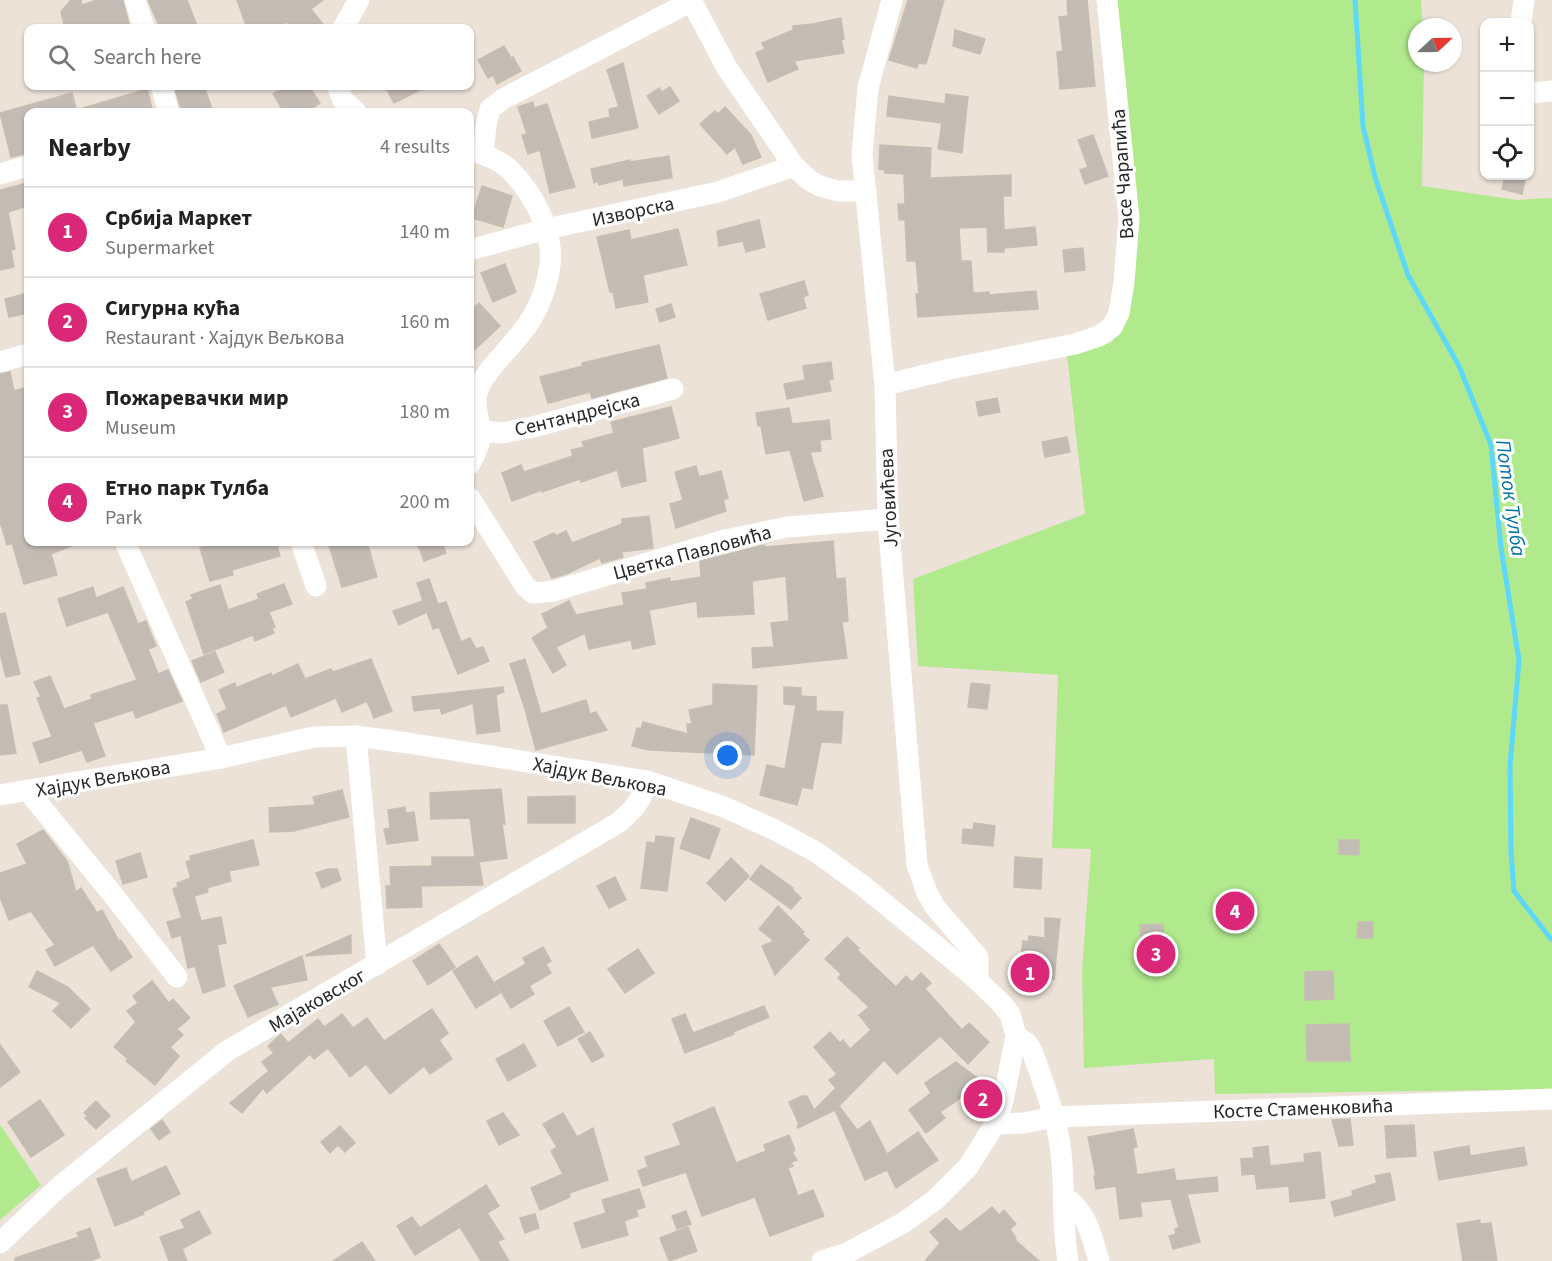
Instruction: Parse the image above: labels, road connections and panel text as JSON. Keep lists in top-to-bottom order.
{
  "streets": {
    "street": [
      "Васе Чарапића",
      "Изворска",
      "Сентандрејска",
      "Југовићева",
      "Цветка Павловића",
      "Хајдук Вељкова",
      "Мајаковског",
      "Косте Стаменковића"
    ]
  },
  "crossings": [
    ["Васе Чарапића", "Југовићева"],
    ["Југовићева", "Цветка Павловића"],
    ["Југовићева", "Хајдук Вељкова"],
    ["Хајдук Вељкова", "Мајаковског"]
  ],
  "water": ["Поток Тулба"],
  "north": "right",
  "page": {
    "map_buttons": ["+", "−"],
    "search": "Search here",
    "heading": ["Nearby", "4 results"],
    "list": [
      {
        "mark": "1",
        "name": "Србија Маркет",
        "note": "Supermarket",
        "value": "140 m"
      },
      {
        "mark": "2",
        "name": "Сигурна кућа",
        "note": "Restaurant · Хајдук Вељкова",
        "value": "160 m"
      },
      {
        "mark": "3",
        "name": "Пожаревачки мир",
        "note": "Museum",
        "value": "180 m"
      },
      {
        "mark": "4",
        "name": "Етно парк Тулба",
        "note": "Park",
        "value": "200 m"
      }
    ],
    "pins": [
      "4",
      "3",
      "1",
      "2"
    ]
  }
}
